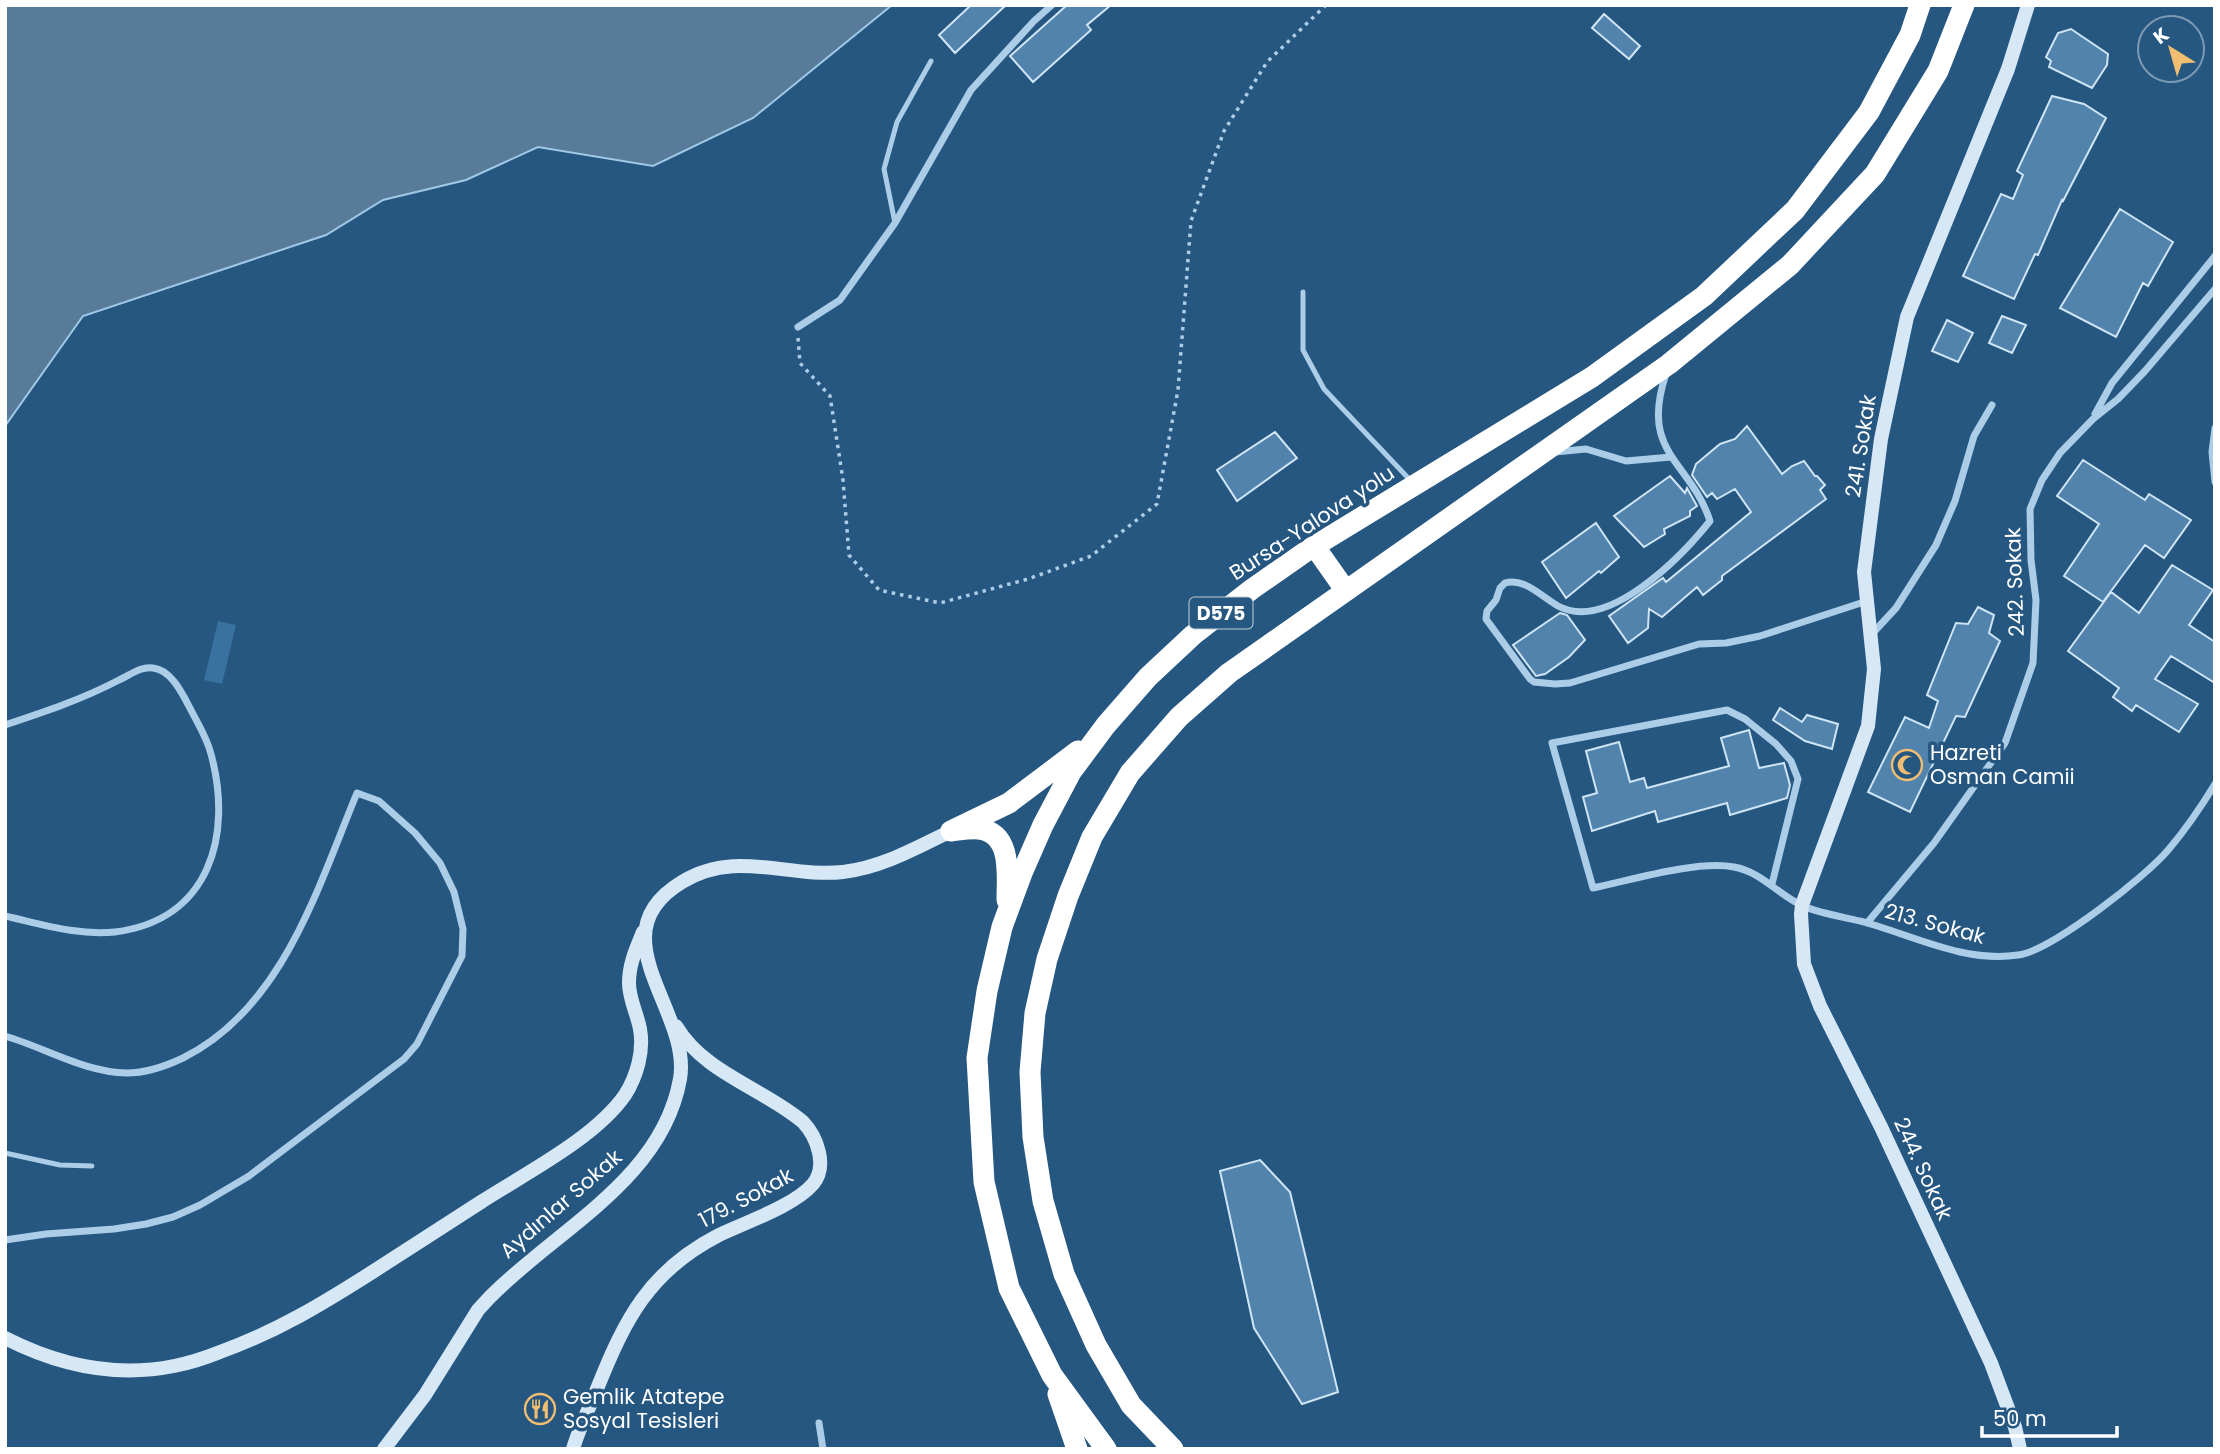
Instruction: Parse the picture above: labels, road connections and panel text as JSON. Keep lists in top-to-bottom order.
{
  "streets": {
    "highway": ["Bursa-Yalova yolu", "D575"],
    "street": [
      "241. Sokak",
      "242. Sokak",
      "213. Sokak",
      "244. Sokak",
      "179. Sokak",
      "Aydınlar Sokak"
    ]
  },
  "crossings": [
    ["241. Sokak", "213. Sokak"],
    ["241. Sokak", "244. Sokak"],
    ["242. Sokak", "213. Sokak"],
    ["213. Sokak", "244. Sokak"],
    ["179. Sokak", "Aydınlar Sokak"]
  ],
  "places": {
    "mosque": ["Hazreti Osman Camii"],
    "restaurant": ["Gemlik Atatepe Sosyal Tesisleri"]
  },
  "scale_bar": "50 m",
  "north": "top left"
}
